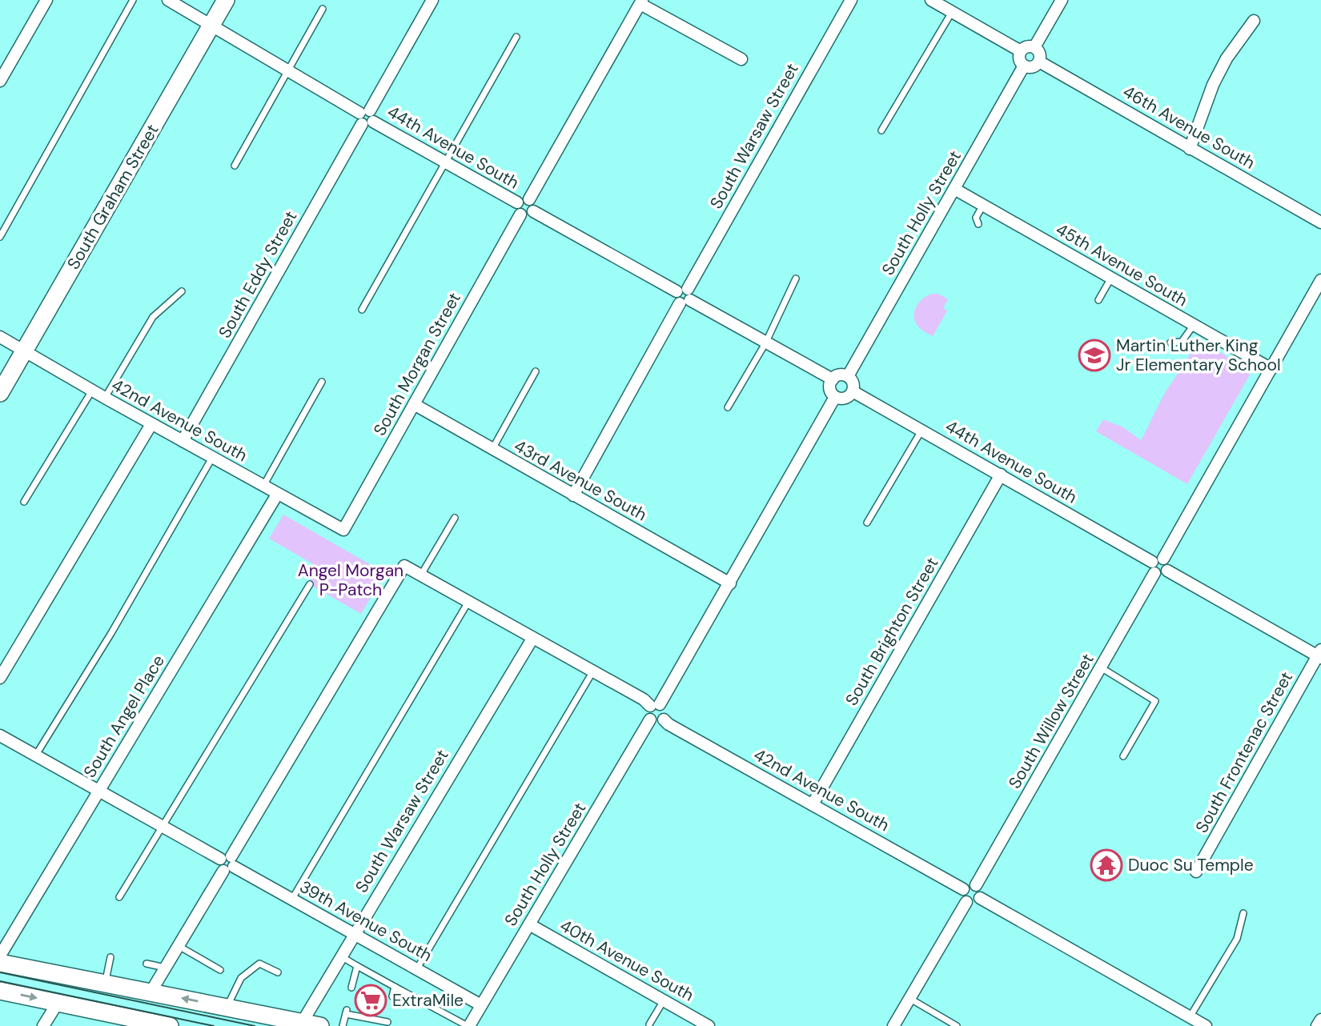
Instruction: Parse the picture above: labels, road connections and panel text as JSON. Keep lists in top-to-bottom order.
{
  "streets": {
    "main road": ["South Graham Street"],
    "street": [
      "46th Avenue South",
      "South Warsaw Street",
      "44th Avenue South",
      "South Holly Street",
      "45th Avenue South",
      "South Eddy Street",
      "South Morgan Street",
      "42nd Avenue South",
      "43rd Avenue South",
      "South Brighton Street",
      "South Angel Place",
      "South Willow Street",
      "South Frontenac Street",
      "39th Avenue South",
      "40th Avenue South"
    ]
  },
  "crossings": [
    ["46th Avenue South", "South Holly Street"],
    ["South Warsaw Street", "43rd Avenue South"],
    ["South Warsaw Street", "39th Avenue South"],
    ["44th Avenue South", "South Graham Street"],
    ["44th Avenue South", "South Holly Street"],
    ["44th Avenue South", "South Eddy Street"],
    ["44th Avenue South", "South Morgan Street"],
    ["44th Avenue South", "South Brighton Street"],
    ["44th Avenue South", "South Willow Street"],
    ["South Graham Street", "42nd Avenue South"],
    ["South Holly Street", "45th Avenue South"],
    ["South Holly Street", "42nd Avenue South"],
    ["South Holly Street", "39th Avenue South"],
    ["South Holly Street", "40th Avenue South"],
    ["45th Avenue South", "South Willow Street"],
    ["South Eddy Street", "42nd Avenue South"],
    ["South Morgan Street", "42nd Avenue South"],
    ["South Morgan Street", "43rd Avenue South"],
    ["42nd Avenue South", "South Brighton Street"],
    ["42nd Avenue South", "South Angel Place"],
    ["42nd Avenue South", "South Willow Street"],
    ["South Angel Place", "39th Avenue South"]
  ],
  "parks": ["Angel Morgan P-Patch"],
  "places": {
    "school or university": ["Martin Luther King Jr Elementary School"],
    "temple": ["Duoc Su Temple"],
    "supermarket": ["ExtraMile"]
  }
}
